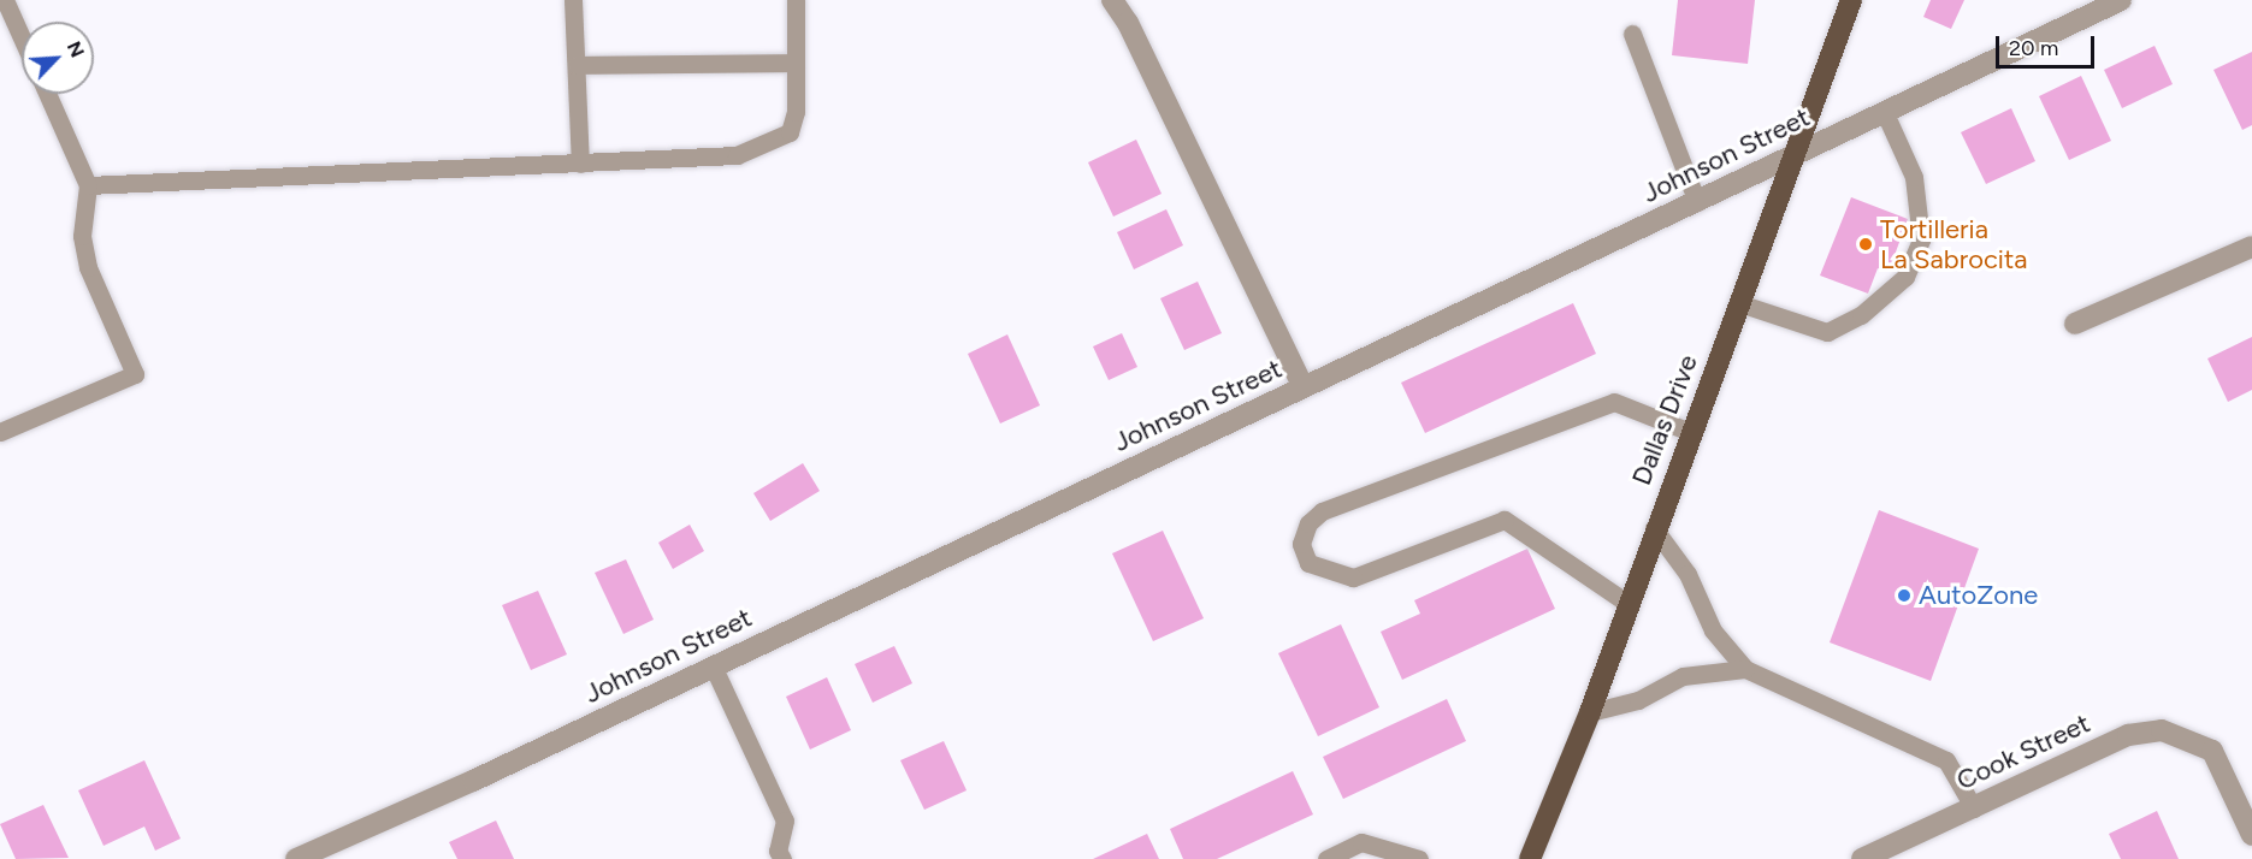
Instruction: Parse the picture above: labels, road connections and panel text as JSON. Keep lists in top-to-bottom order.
{
  "streets": {
    "main road": ["Dallas Drive"],
    "street": ["Johnson Street", "Cook Street"]
  },
  "crossings": [
    ["Johnson Street", "Dallas Drive"]
  ],
  "places": ["Tortilleria La Sabrocita", "AutoZone"],
  "scale_bar": "20 m",
  "north": "top right"
}
